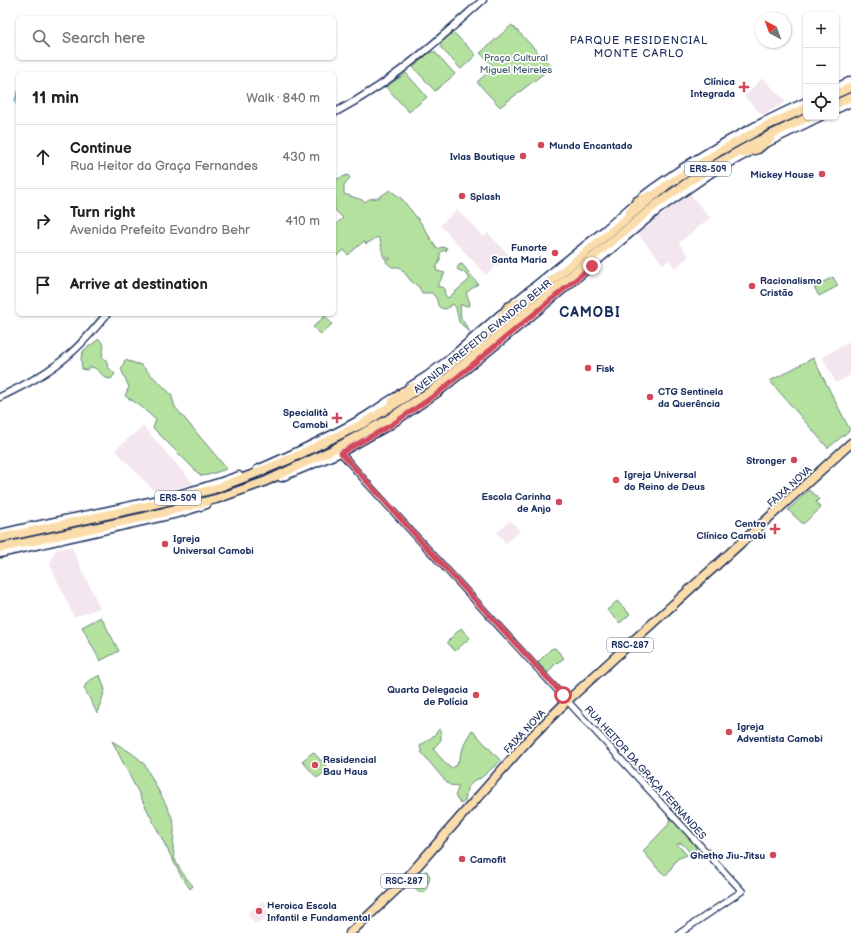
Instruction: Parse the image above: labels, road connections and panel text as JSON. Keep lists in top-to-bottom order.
{
  "streets": {
    "highway": [
      "ERS-509",
      "AVENIDA PREFEITO EVANDRO BEHR",
      "FAIXA NOVA",
      "RSC-287"
    ],
    "street": ["RUA HEITOR DA GRAÇA FERNANDES"]
  },
  "crossings": [
    ["ERS-509", "AVENIDA PREFEITO EVANDRO BEHR"],
    ["AVENIDA PREFEITO EVANDRO BEHR", "RUA HEITOR DA GRAÇA FERNANDES"],
    ["FAIXA NOVA", "RUA HEITOR DA GRAÇA FERNANDES"]
  ],
  "districts": ["PARQUE RESIDENCIAL MONTE CARLO", "CAMOBI"],
  "parks": ["Praça Cultural Miguel Meireles"],
  "places": {
    "health": ["Clínica Integrada", "Specialità Camobi", "Centro Clínico Camobi"],
    "other": [
      "Mundo Encantado",
      "Ivlas Boutique",
      "Mickey House",
      "Splash",
      "Funorte Santa Maria",
      "Racionalismo Cristão",
      "Fisk",
      "CTG Sentinela da Querência",
      "Stronger",
      "Igreja Universal do Reino de Deus",
      "Escola Carinha de Anjo",
      "Igreja Universal Camobi",
      "Quarta Delegacia de Polícia",
      "Igreja Adventista Camobi",
      "Residencial Bau Haus",
      "Ghetho Jiu-Jitsu",
      "Camofit",
      "Heroica Escola Infantil e Fundamental"
    ]
  },
  "north": "top left",
  "page": {
    "map_buttons": ["+", "−"],
    "search": "Search here",
    "heading": ["11 min", "Walk · 840 m"],
    "list": [
      ["Continue", "Rua Heitor da Graça Fernandes", "430 m"],
      ["Turn right", "Avenida Prefeito Evandro Behr", "410 m"],
      "Arrive at destination"
    ]
  }
}
